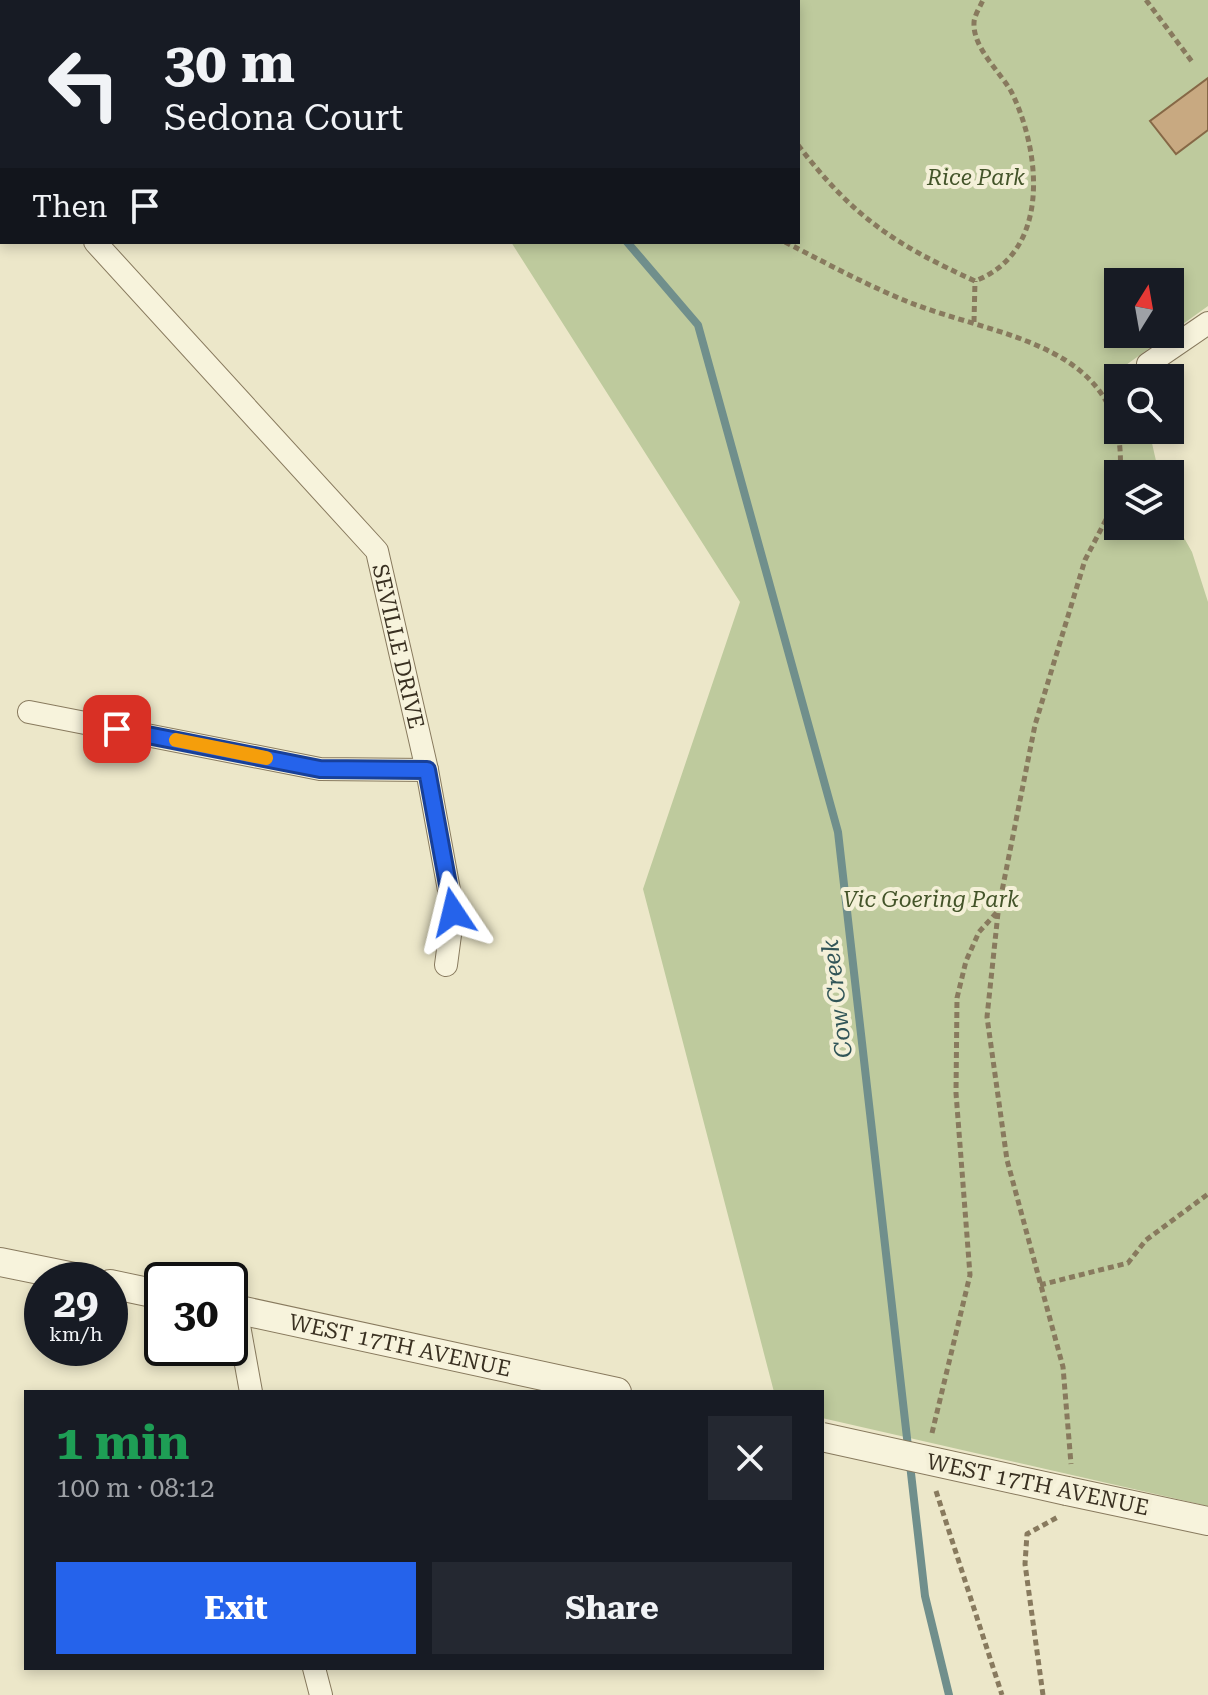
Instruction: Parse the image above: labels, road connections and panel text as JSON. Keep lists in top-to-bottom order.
{
  "streets": {
    "street": ["SEVILLE DRIVE", "WEST 17TH AVENUE"]
  },
  "water": ["Cow Creek"],
  "parks": ["Rice Park", "Vic Goering Park"],
  "north": "top",
  "page": {
    "turn": ["30 m", "Sedona Court"],
    "then": "Then",
    "speed": "29 km/h",
    "limit": "30",
    "heading": ["1 min", "100 m · 08:12"],
    "buttons": ["Exit", "Share"]
  }
}
